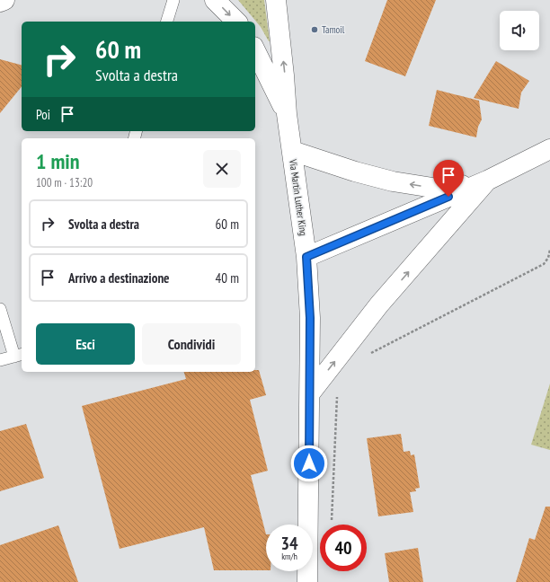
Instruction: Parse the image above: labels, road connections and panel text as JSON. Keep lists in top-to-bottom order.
{
  "streets": {
    "street": ["Via Martin Luther King"]
  },
  "places": ["Tamoil"],
  "page": {
    "turn": ["60 m", "Svolta a destra"],
    "then": "Poi",
    "heading": ["1 min", "100 m · 13:20"],
    "list": [
      {
        "name": "Svolta a destra",
        "value": "60 m"
      },
      {
        "name": "Arrivo a destinazione",
        "value": "40 m"
      }
    ],
    "buttons": ["Esci", "Condividi"],
    "speed": "34 km/h",
    "limit": "40"
  }
}
